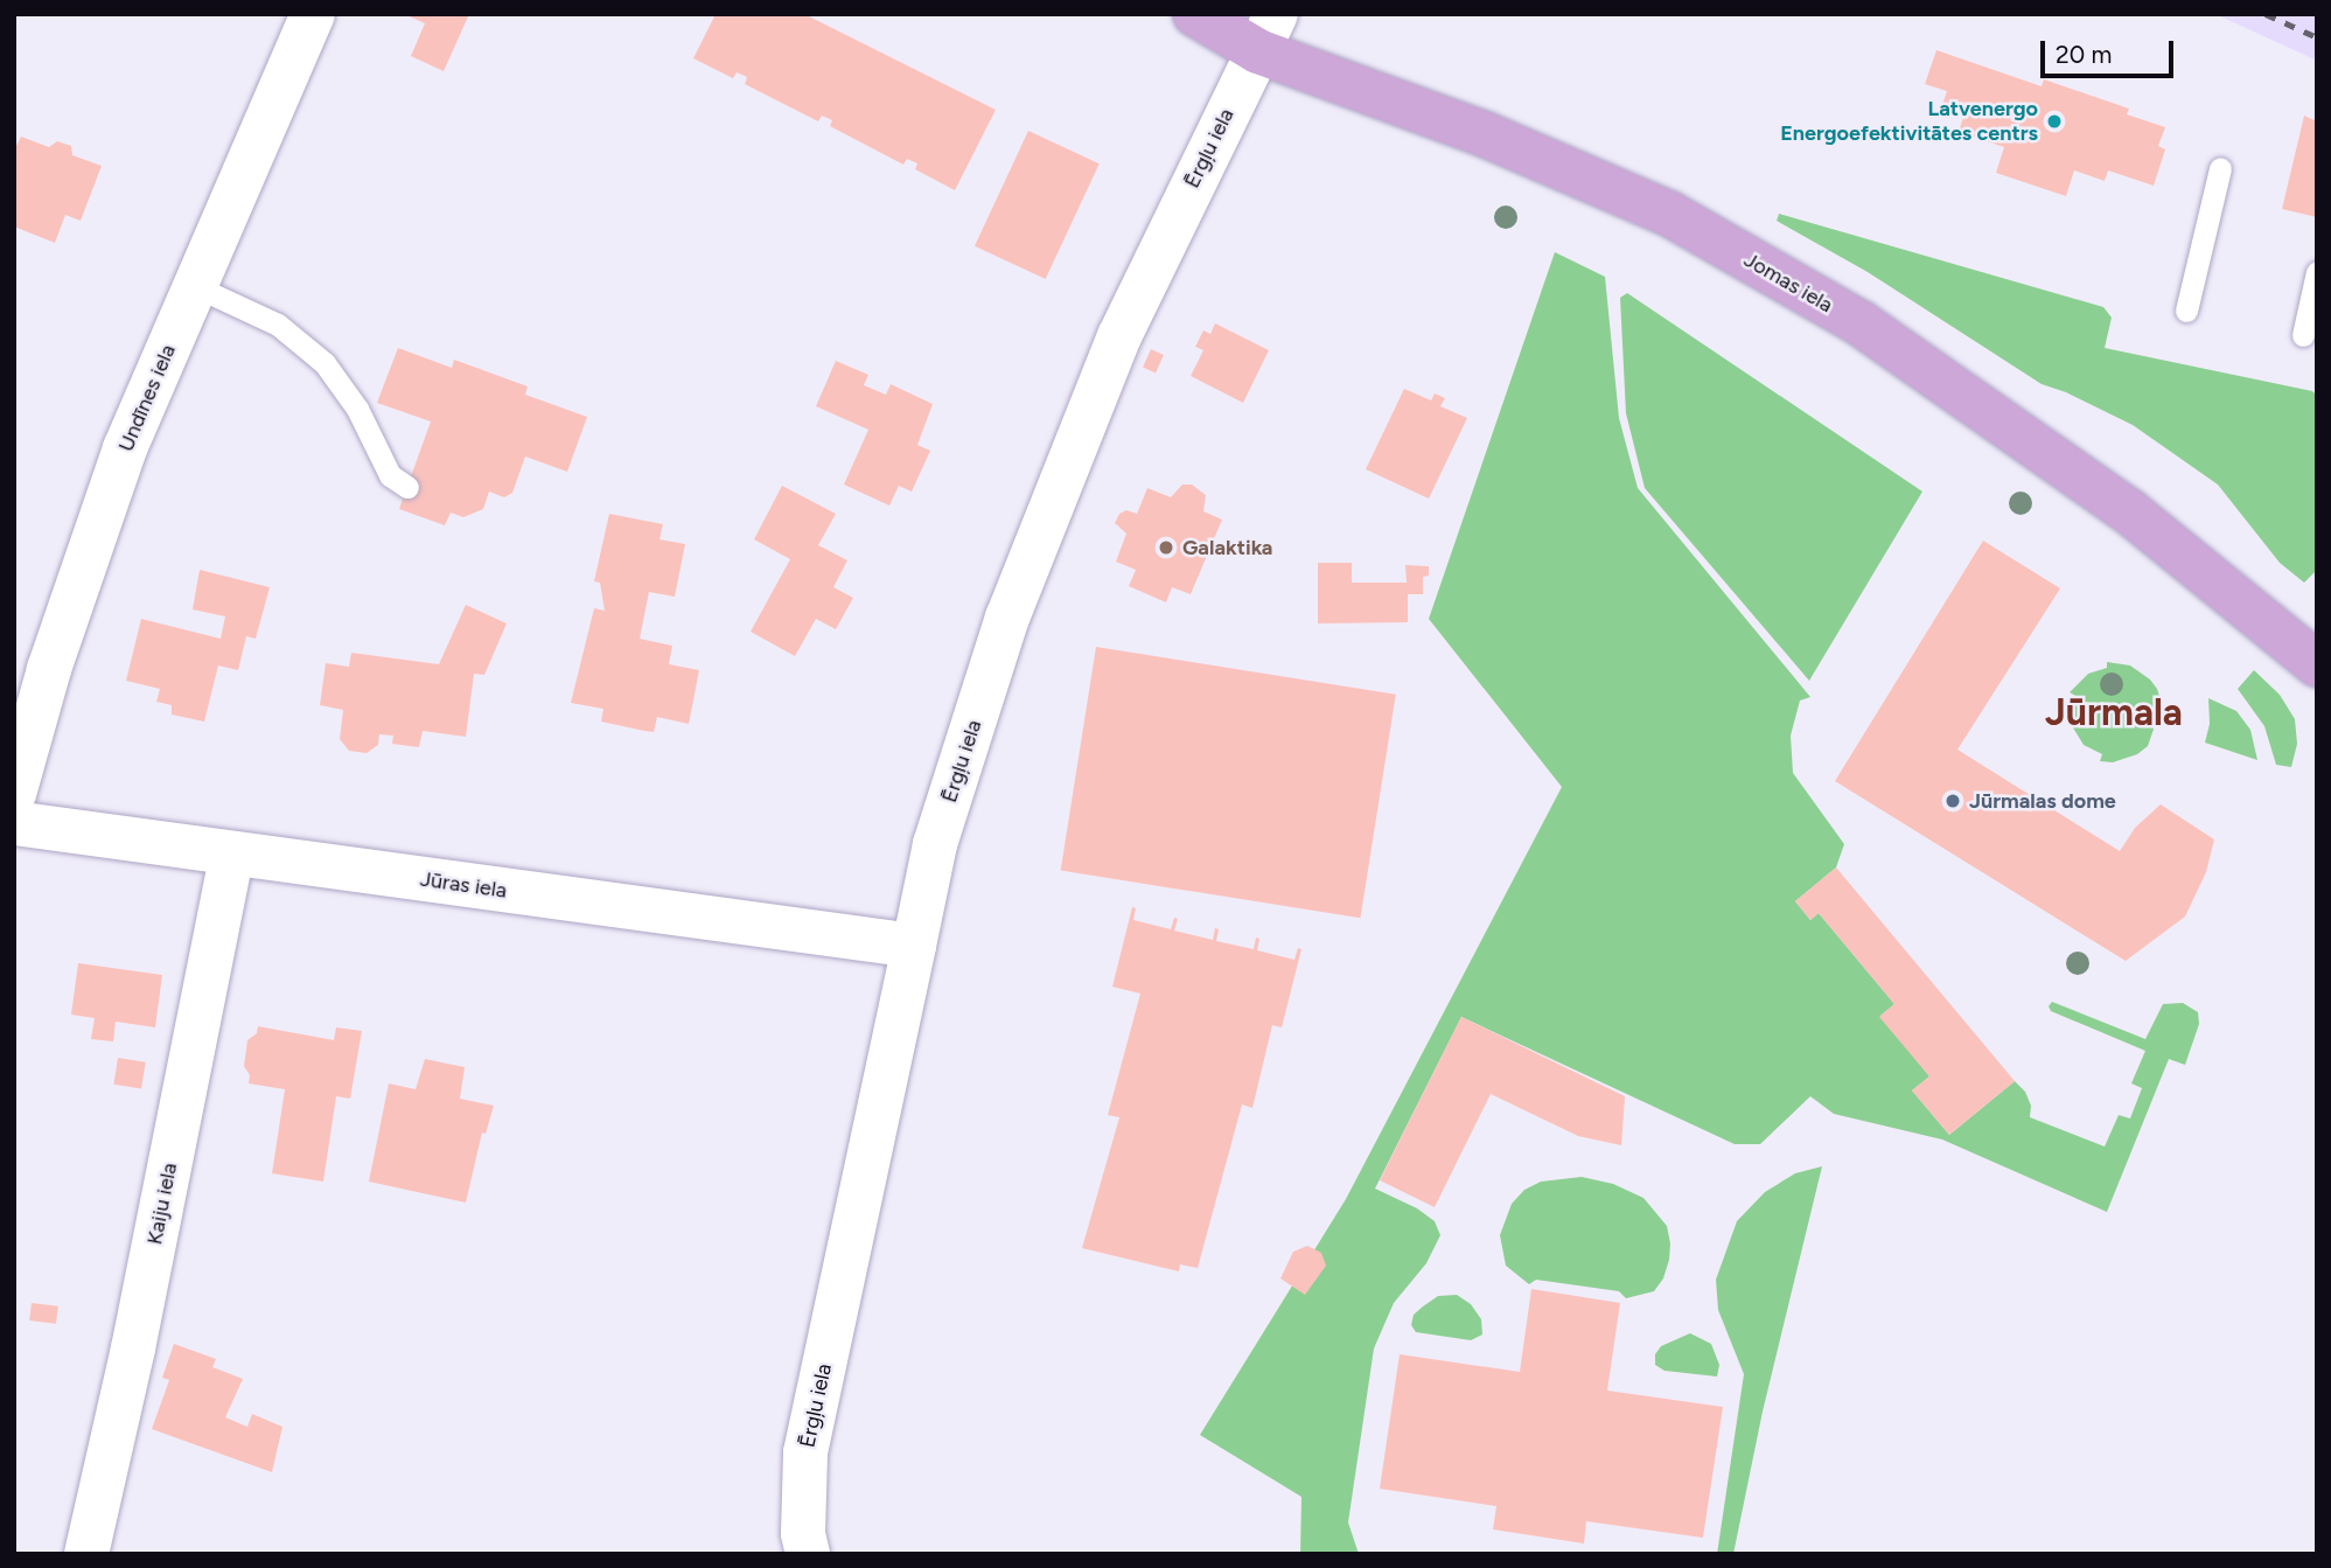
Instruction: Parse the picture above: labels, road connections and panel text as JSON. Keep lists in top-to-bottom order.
{
  "streets": {
    "main road": ["Jomas iela"],
    "street": [
      "Ērgļu iela",
      "Undīnes iela",
      "Jūras iela",
      "Kaiju iela"
    ]
  },
  "crossings": [
    ["Ērgļu iela", "Jomas iela"],
    ["Ērgļu iela", "Jūras iela"],
    ["Jūras iela", "Kaiju iela"]
  ],
  "districts": ["Jūrmala"],
  "places": ["Latvenergo Energoefektivitātes centrs", "Galaktika", "Jūrmalas dome"],
  "scale_bar": "20 m"
}
